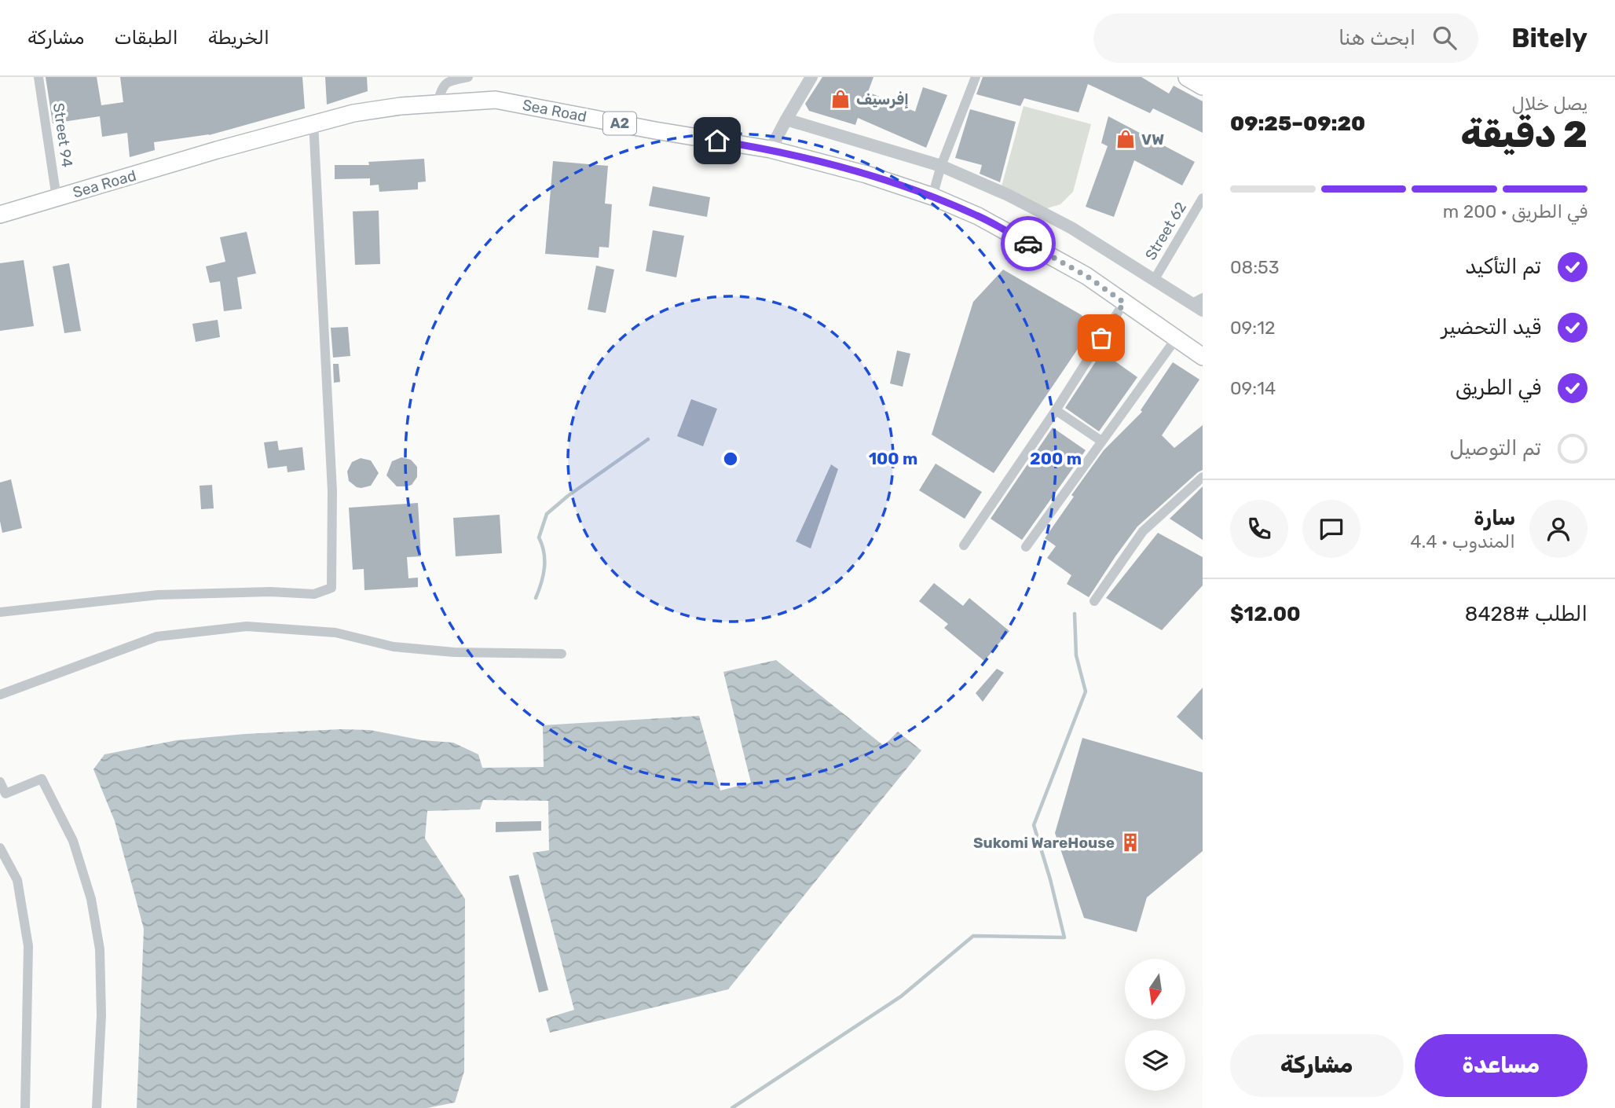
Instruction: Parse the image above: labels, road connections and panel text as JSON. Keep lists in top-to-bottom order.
{
  "streets": {
    "highway": ["Sea Road", "A2"],
    "street": ["Street 94", "Street 62"]
  },
  "crossings": [
    ["Sea Road", "Street 94"]
  ],
  "places": {
    "shop": ["إفرسيف", "VW"],
    "building": ["Sukomi WareHouse"]
  },
  "north": "bottom",
  "page": {
    "header": "Bitely",
    "search": "ابحث هنا",
    "nav": ["الخريطة", "الطبقات", "مشاركة"],
    "heading": ["2 دقيقة", "يصل خلال", "09:20–09:25"],
    "panel": [
      "سارة",
      "المندوب · 4.4",
      "الطلب #8428",
      "$12.00"
    ],
    "bar": "في الطريق · 200 m",
    "list": [
      ["تم التأكيد", "08:53"],
      ["قيد التحضير", "09:12"],
      ["في الطريق", "09:14"],
      "تم التوصيل"
    ],
    "buttons": ["مساعدة", "مشاركة"]
  },
  "rings": ["100 m", "200 m"]
}
